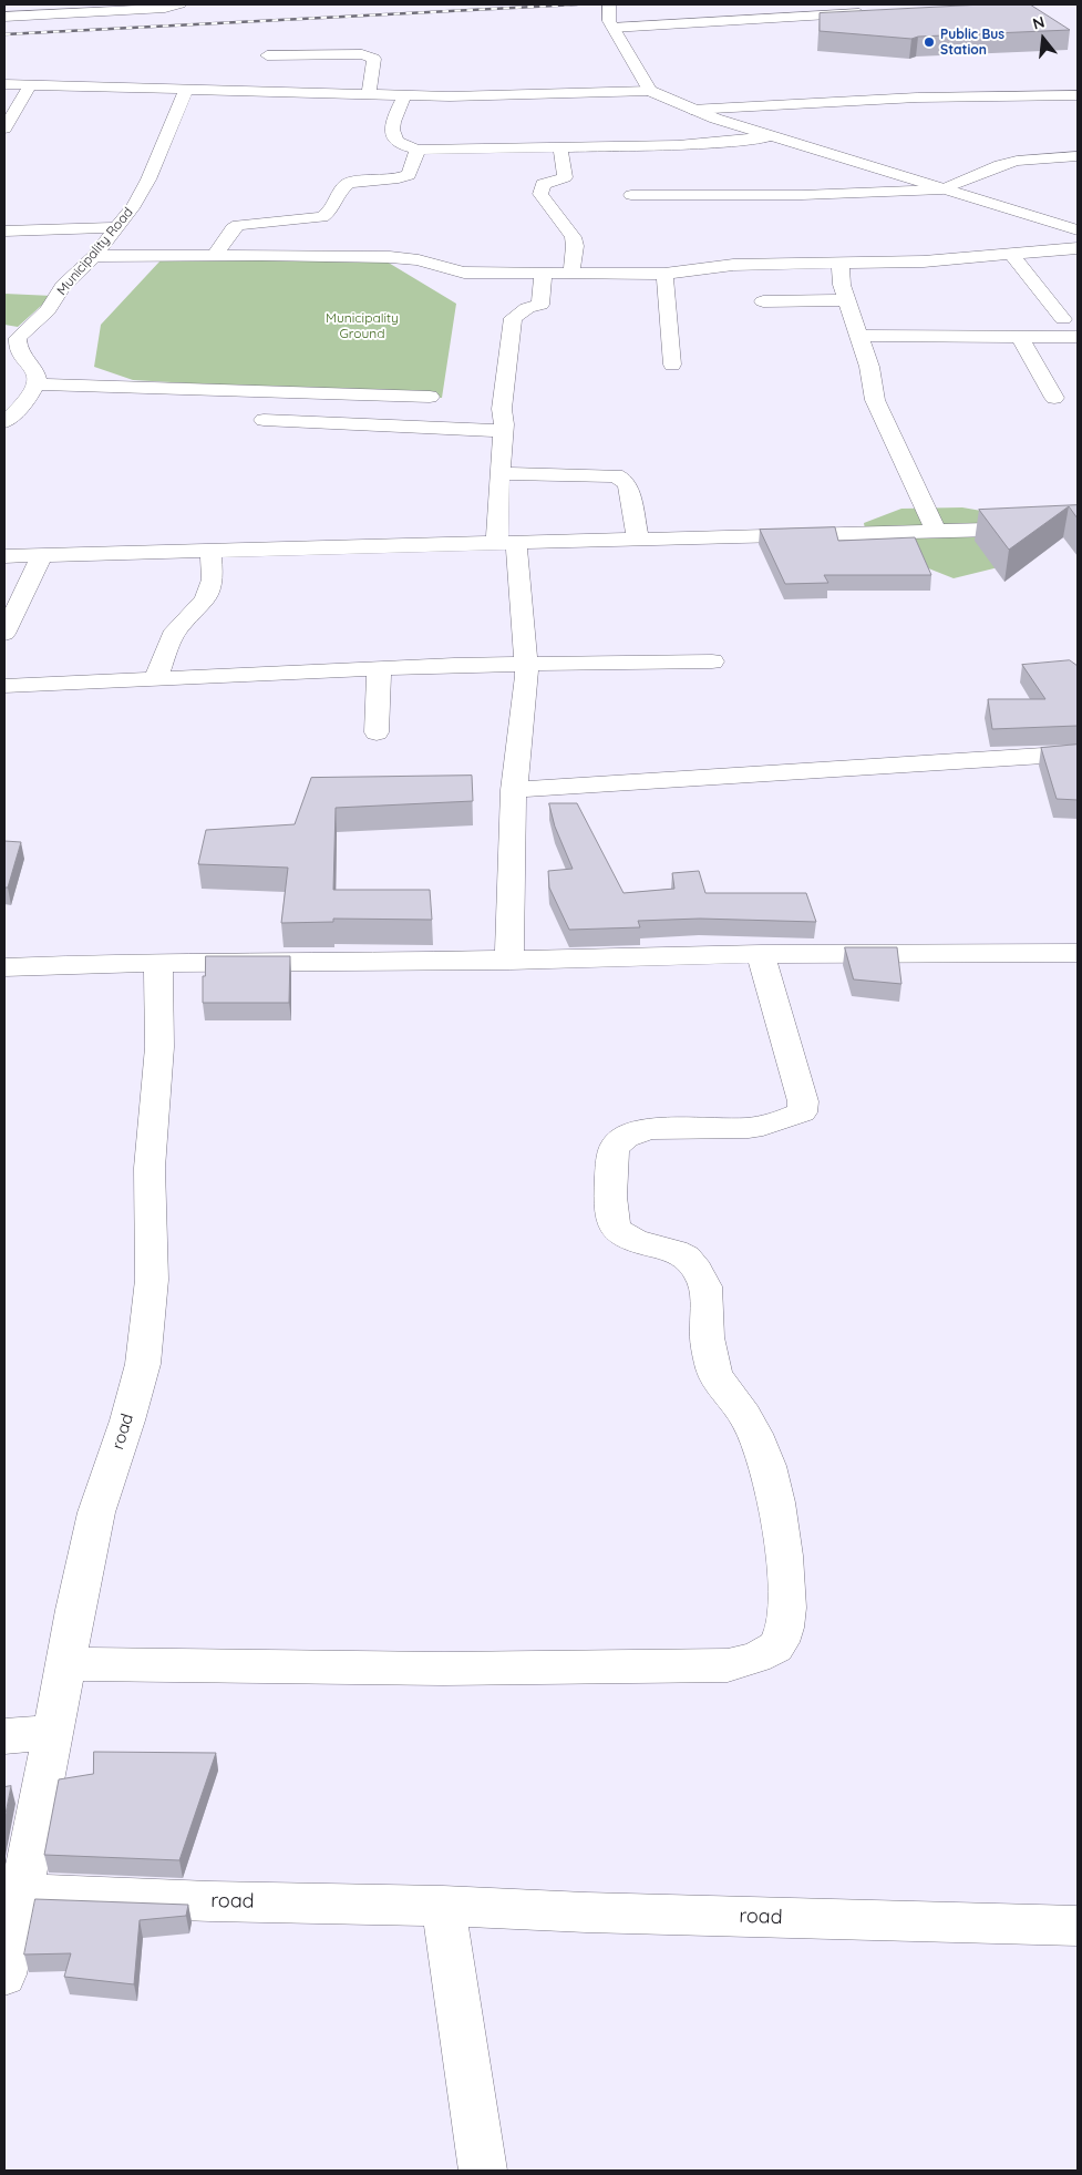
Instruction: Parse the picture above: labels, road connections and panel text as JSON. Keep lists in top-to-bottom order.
{
  "streets": {
    "street": ["Municipality Road", "road"]
  },
  "parks": ["Municipality Ground"],
  "places": ["Public Bus Station"],
  "north": "top"
}
